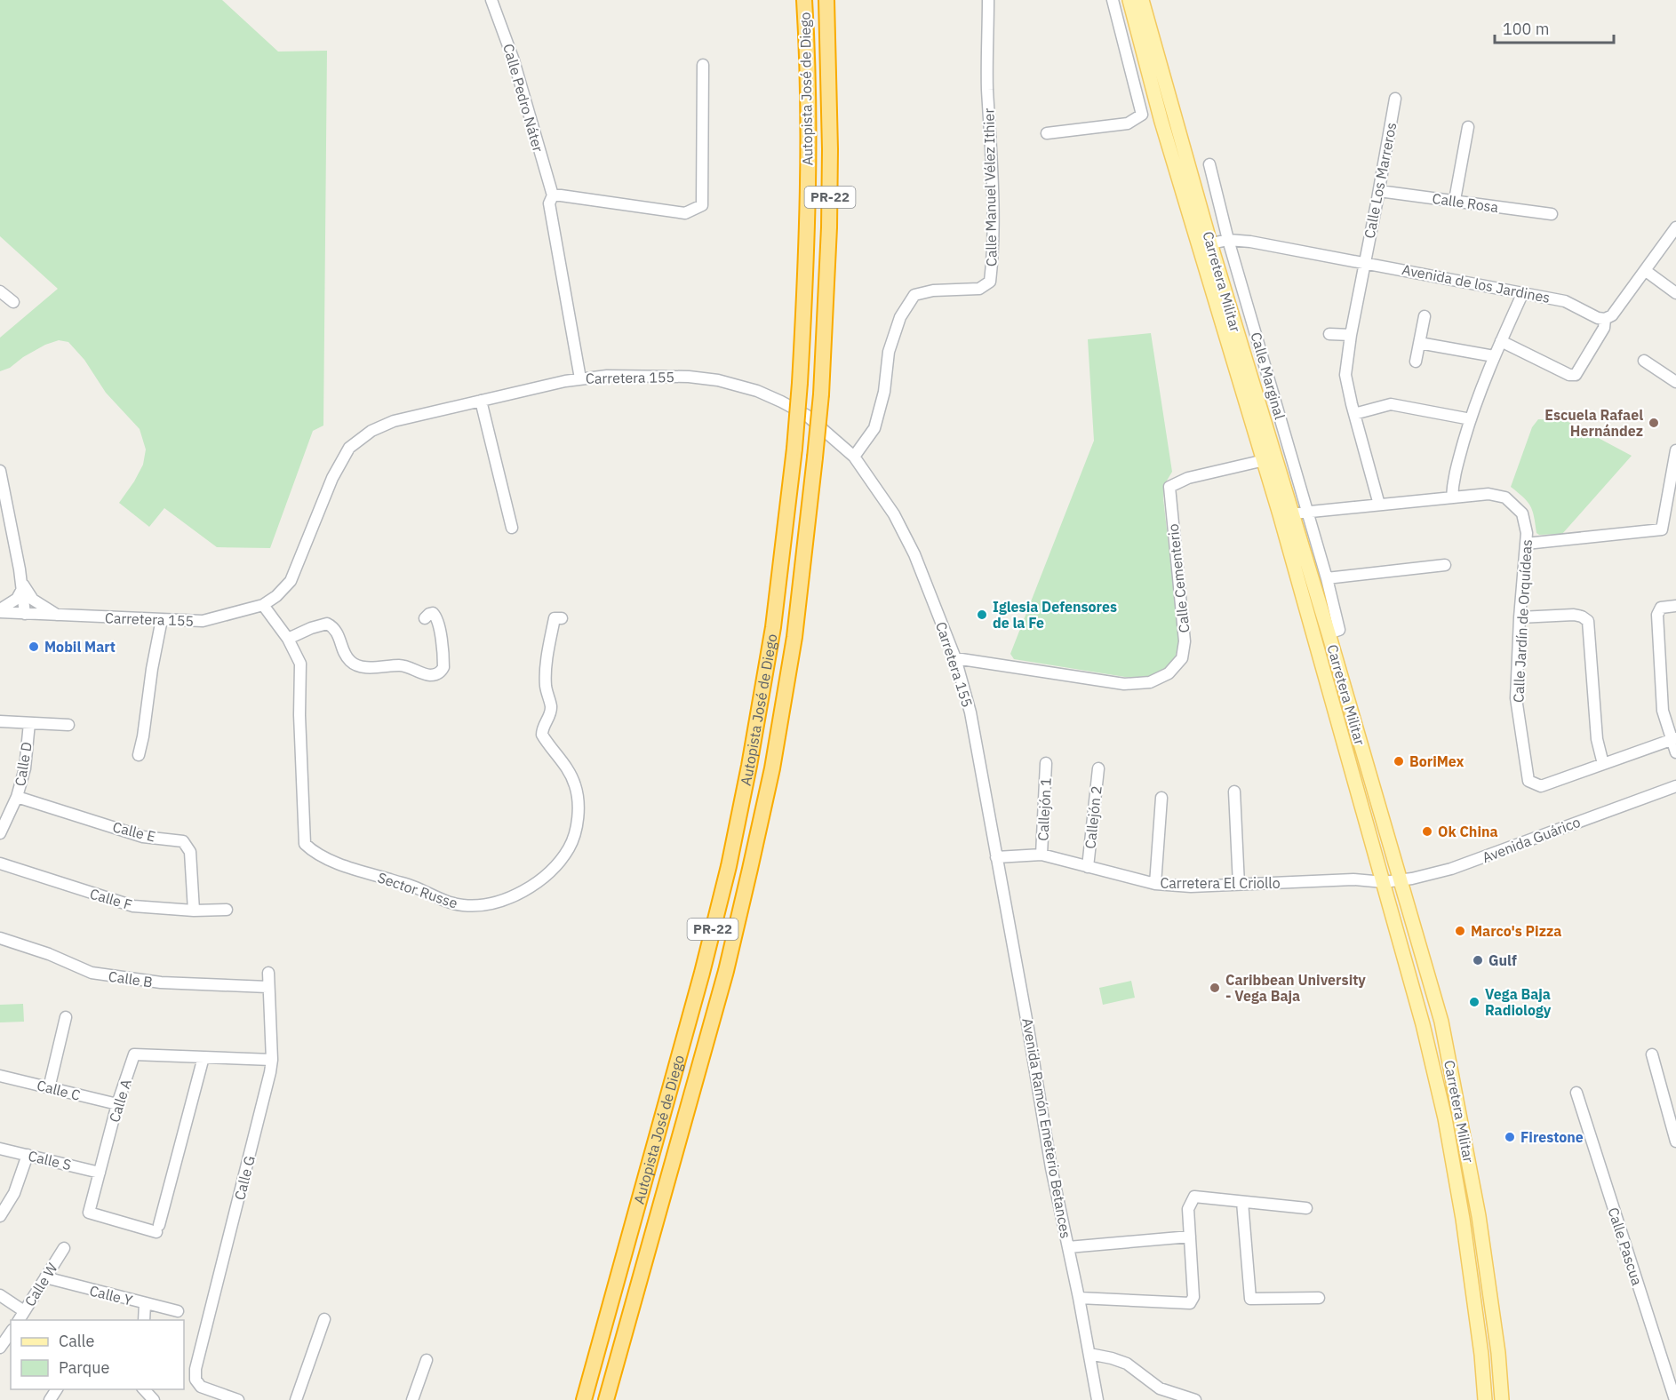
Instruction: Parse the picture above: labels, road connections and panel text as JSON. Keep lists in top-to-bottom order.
{
  "streets": {
    "highway": ["Autopista José de Diego", "PR-22"],
    "main road": ["Carretera Militar"],
    "street": [
      "Calle Pedro Náter",
      "Calle Los Marreros",
      "Calle Manuel Vélez Ithier",
      "Calle Rosa",
      "Avenida de los Jardines",
      "Calle Marginal",
      "Carretera 155",
      "Calle Cementerio",
      "Calle Jardín de Orquídeas",
      "Calle D",
      "Callejón 1",
      "Callejón 2",
      "Calle E",
      "Avenida Guárico",
      "Carretera El Criollo",
      "Sector Russe",
      "Calle F",
      "Calle B",
      "Calle C",
      "Calle A",
      "Avenida Ramón Emeterio Betances",
      "Calle S",
      "Calle G",
      "Calle Pascua",
      "Calle W",
      "Calle Y"
    ]
  },
  "crossings": [
    ["Calle Pedro Náter", "Carretera 155"],
    ["Calle Los Marreros", "Calle Rosa"],
    ["Calle Los Marreros", "Avenida de los Jardines"],
    ["Calle Los Marreros", "Calle Jardín de Orquídeas"],
    ["Calle Manuel Vélez Ithier", "Carretera 155"],
    ["Carretera Militar", "Avenida de los Jardines"],
    ["Carretera Militar", "Calle Marginal"],
    ["Carretera Militar", "Calle Cementerio"],
    ["Carretera Militar", "Calle Jardín de Orquídeas"],
    ["Carretera Militar", "Avenida Guárico"],
    ["Carretera Militar", "Carretera El Criollo"],
    ["Avenida de los Jardines", "Calle Marginal"],
    ["Calle Marginal", "Calle Jardín de Orquídeas"],
    ["Carretera 155", "Calle Cementerio"],
    ["Carretera 155", "Carretera El Criollo"],
    ["Carretera 155", "Sector Russe"],
    ["Carretera 155", "Avenida Ramón Emeterio Betances"],
    ["Calle D", "Calle E"],
    ["Callejón 1", "Carretera El Criollo"],
    ["Callejón 2", "Carretera El Criollo"],
    ["Calle E", "Calle F"],
    ["Avenida Guárico", "Carretera El Criollo"],
    ["Carretera El Criollo", "Avenida Ramón Emeterio Betances"],
    ["Calle B", "Calle G"],
    ["Calle C", "Calle A"],
    ["Calle A", "Calle S"],
    ["Calle A", "Calle G"],
    ["Calle W", "Calle Y"]
  ],
  "places": [
    "Escuela Rafael Hernández",
    "Iglesia Defensores de la Fe",
    "Mobil Mart",
    "BoriMex",
    "Ok China",
    "Marco's Pizza",
    "Gulf",
    "Caribbean University - Vega Baja",
    "Vega Baja Radiology",
    "Firestone"
  ],
  "legend": ["Calle", "Parque"],
  "scale_bar": "100 m"
}
